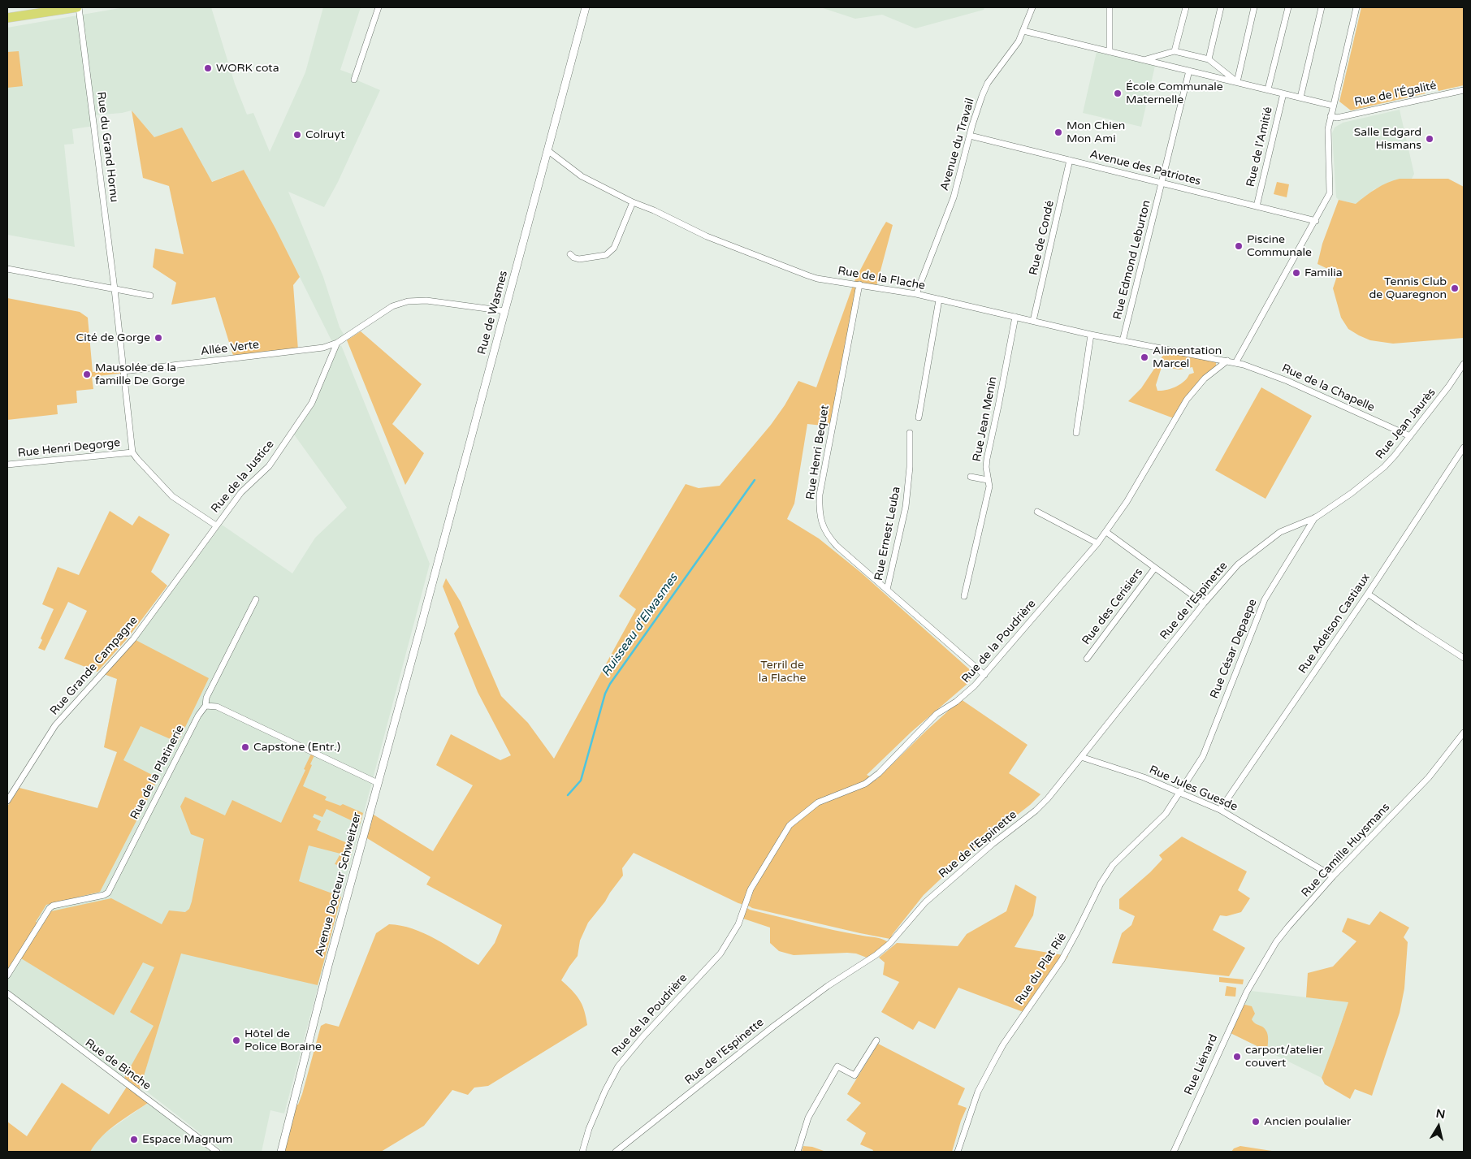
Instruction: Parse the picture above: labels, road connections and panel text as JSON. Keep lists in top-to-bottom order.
{
  "streets": {
    "street": [
      "Rue de l'Égalité",
      "Avenue du Travail",
      "Rue du Grand Hornu",
      "Rue de l'Amitié",
      "Avenue des Patriotes",
      "Rue de Condé",
      "Rue Edmond Leburton",
      "Rue de la Flache",
      "Rue de Wasmes",
      "Allée Verte",
      "Rue de la Chapelle",
      "Rue Jean Menin",
      "Rue Jean Jaurès",
      "Rue Henri Degorge",
      "Rue Henri Bequet",
      "Rue de la Justice",
      "Rue Ernest Leuba",
      "Rue de l'Espinette",
      "Rue des Cerisiers",
      "Rue Adelson Castiaux",
      "Rue de la Poudrière",
      "Rue César Depaepe",
      "Rue Grande Campagne",
      "Rue de la Platinerie",
      "Rue Jules Guesde",
      "Rue Camille Huysmans",
      "Avenue Docteur Schweitzer",
      "Rue du Plat Rié",
      "Rue de Binche",
      "Rue Liénard"
    ]
  },
  "crossings": [
    ["Avenue du Travail", "Avenue des Patriotes"],
    ["Avenue du Travail", "Rue de la Flache"],
    ["Rue du Grand Hornu", "Allée Verte"],
    ["Rue du Grand Hornu", "Rue Henri Degorge"],
    ["Rue de l'Amitié", "Avenue des Patriotes"],
    ["Avenue des Patriotes", "Rue de Condé"],
    ["Avenue des Patriotes", "Rue Edmond Leburton"],
    ["Rue de Condé", "Rue de la Flache"],
    ["Rue Edmond Leburton", "Rue de la Flache"],
    ["Rue de la Flache", "Rue de Wasmes"],
    ["Rue de la Flache", "Rue de la Chapelle"],
    ["Rue de la Flache", "Rue Jean Menin"],
    ["Rue de la Flache", "Rue Henri Bequet"],
    ["Rue de la Flache", "Rue de la Poudrière"],
    ["Rue de Wasmes", "Avenue Docteur Schweitzer"],
    ["Allée Verte", "Rue de la Justice"],
    ["Rue de la Chapelle", "Rue Jean Jaurès"],
    ["Rue Jean Jaurès", "Rue de l'Espinette"],
    ["Rue Jean Jaurès", "Rue César Depaepe"],
    ["Rue Henri Bequet", "Rue Ernest Leuba"],
    ["Rue Henri Bequet", "Rue de la Poudrière"],
    ["Rue de la Justice", "Rue Grande Campagne"],
    ["Rue de l'Espinette", "Rue César Depaepe"],
    ["Rue de l'Espinette", "Rue Jules Guesde"],
    ["Rue Adelson Castiaux", "Rue Jules Guesde"],
    ["Rue César Depaepe", "Rue Jules Guesde"],
    ["Rue César Depaepe", "Rue du Plat Rié"],
    ["Rue Jules Guesde", "Rue Camille Huysmans"],
    ["Rue Jules Guesde", "Rue du Plat Rié"],
    ["Rue Camille Huysmans", "Rue Liénard"]
  ],
  "water": ["Ruisseau d'Elwasmes"],
  "parks": ["Terril de la Flache"],
  "places": [
    "WORK cota",
    "École Communale Maternelle",
    "Mon Chien Mon Ami",
    "Colruyt",
    "Salle Edgard Hismans",
    "Piscine Communale",
    "Familia",
    "Tennis Club de Quaregnon",
    "Cité de Gorge",
    "Alimentation Marcel",
    "Mausolée de la famille De Gorge",
    "Capstone (Entr.)",
    "Hôtel de Police Boraine",
    "carport/atelier couvert",
    "Ancien poulalier",
    "Espace Magnum"
  ],
  "north": "top"
}
